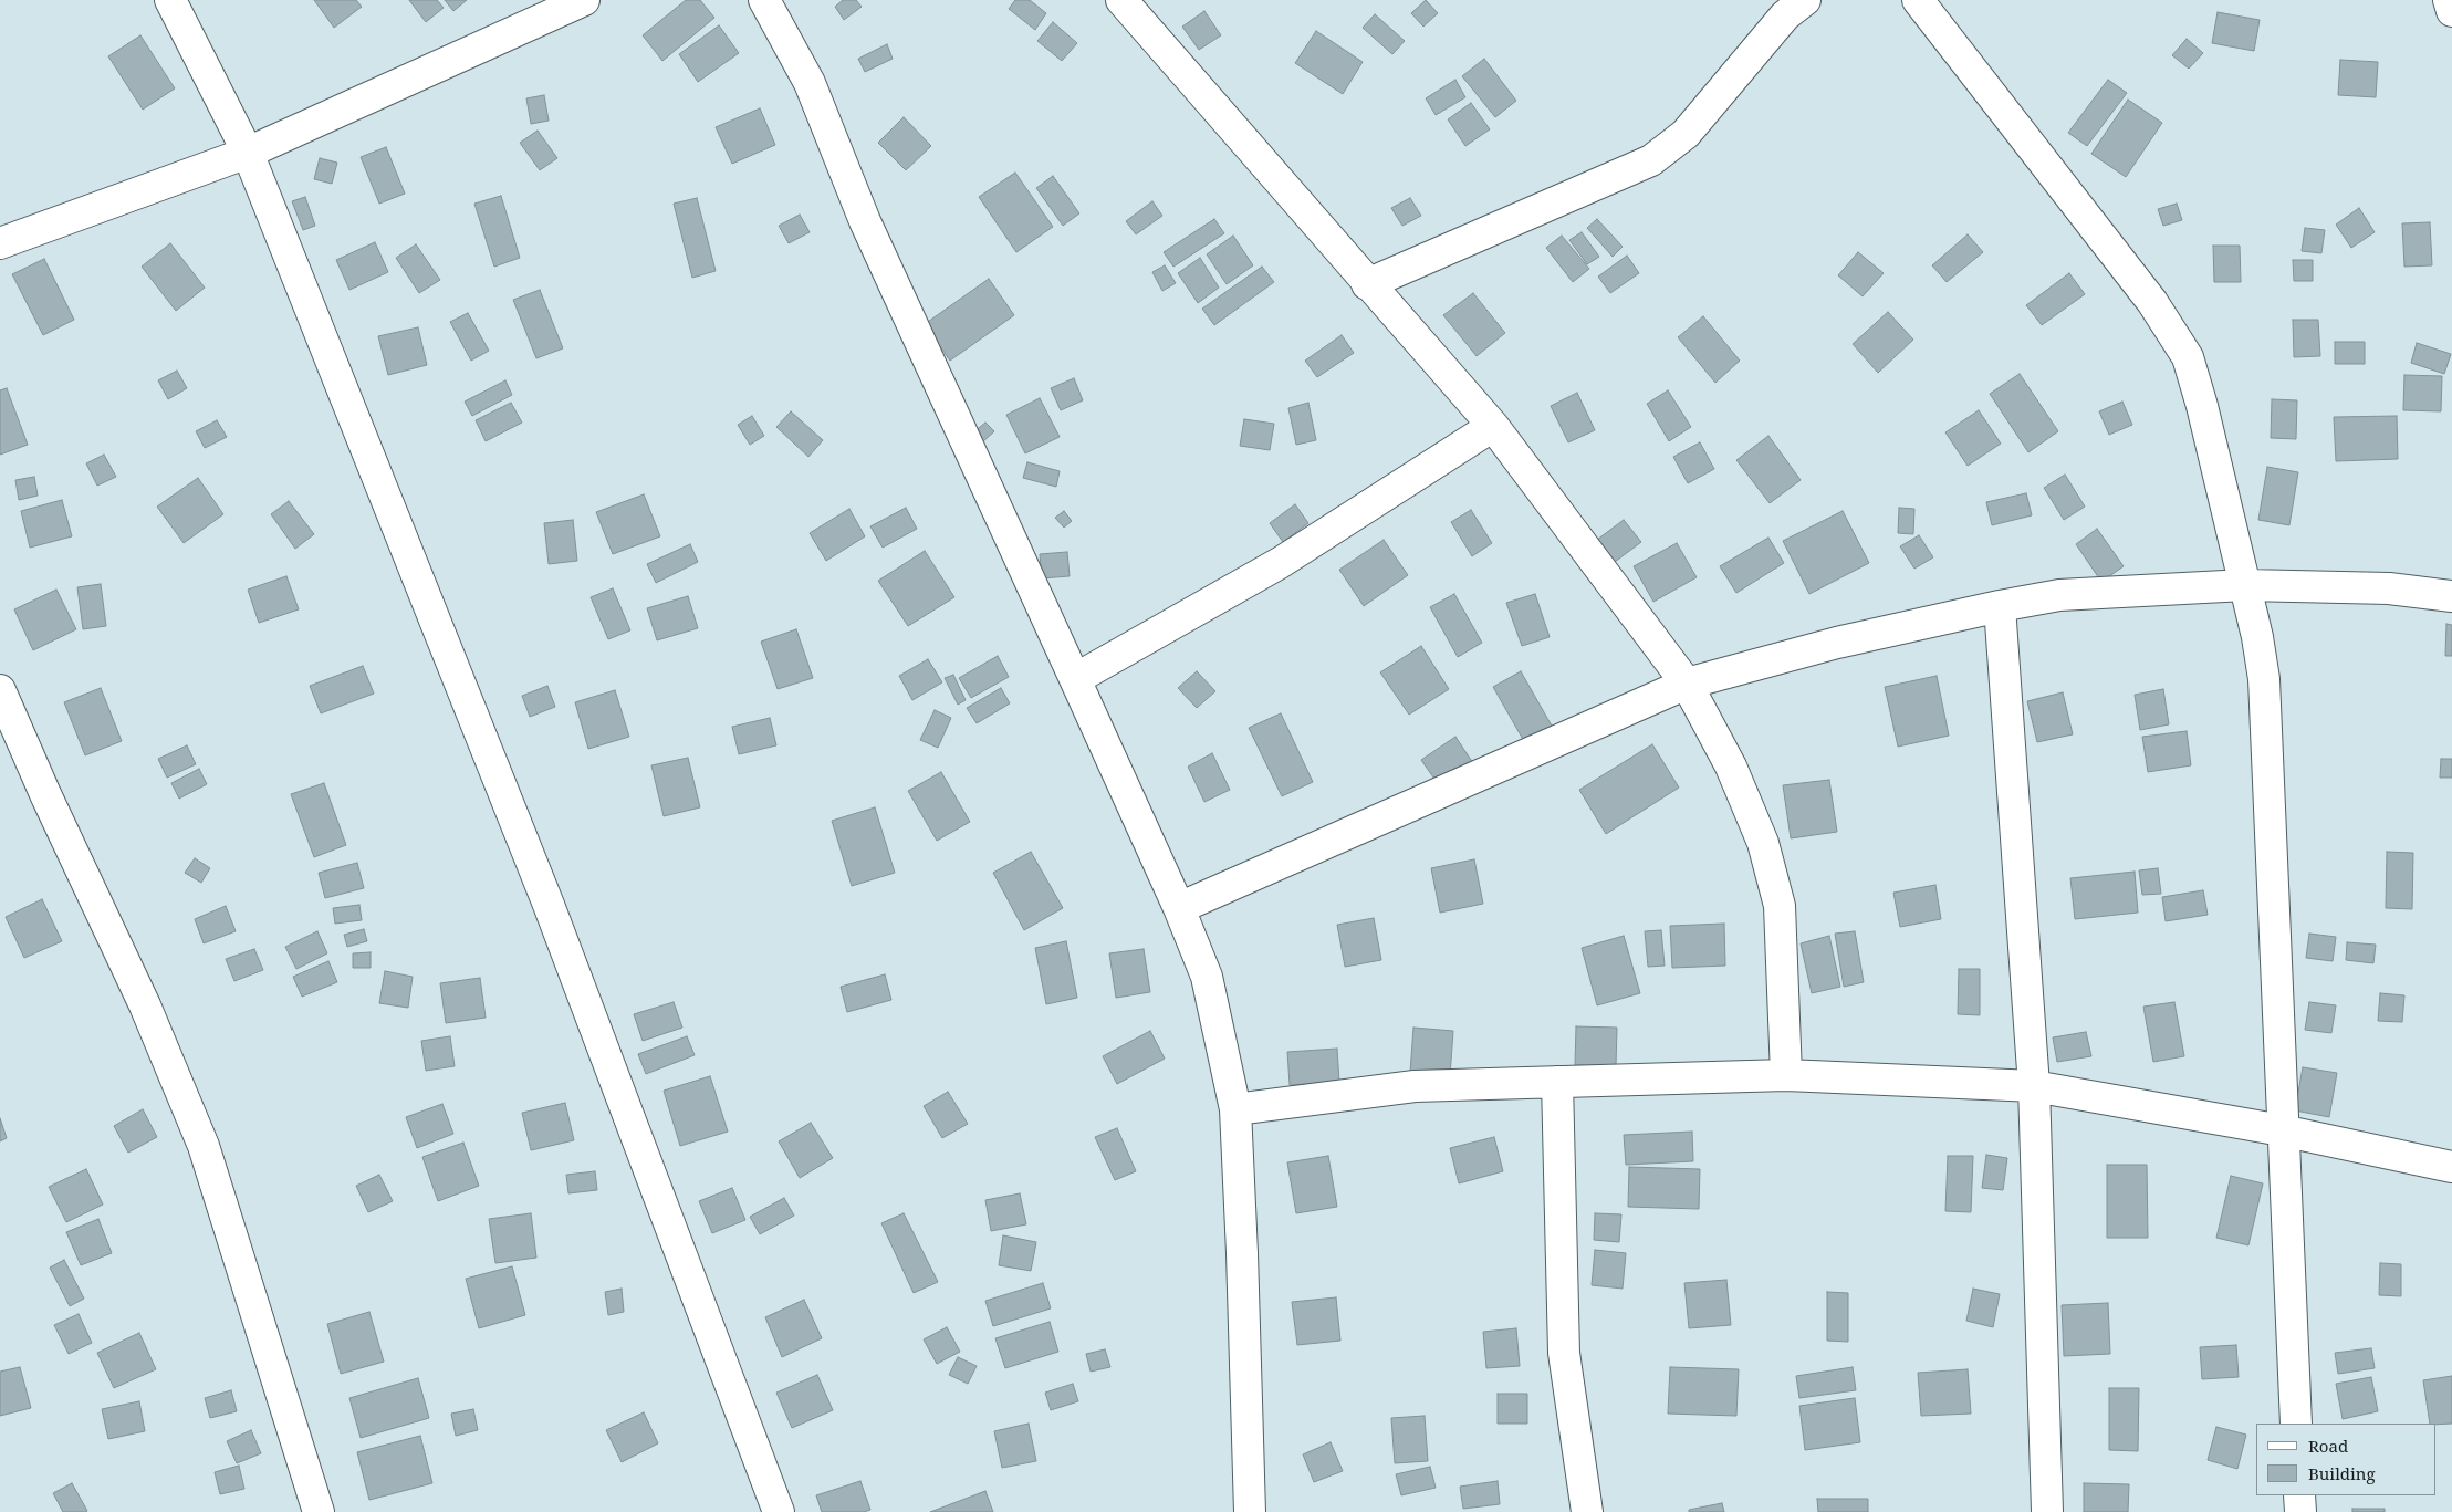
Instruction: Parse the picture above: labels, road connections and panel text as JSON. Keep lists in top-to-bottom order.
{
  "legend": ["Road", "Building"]
}
